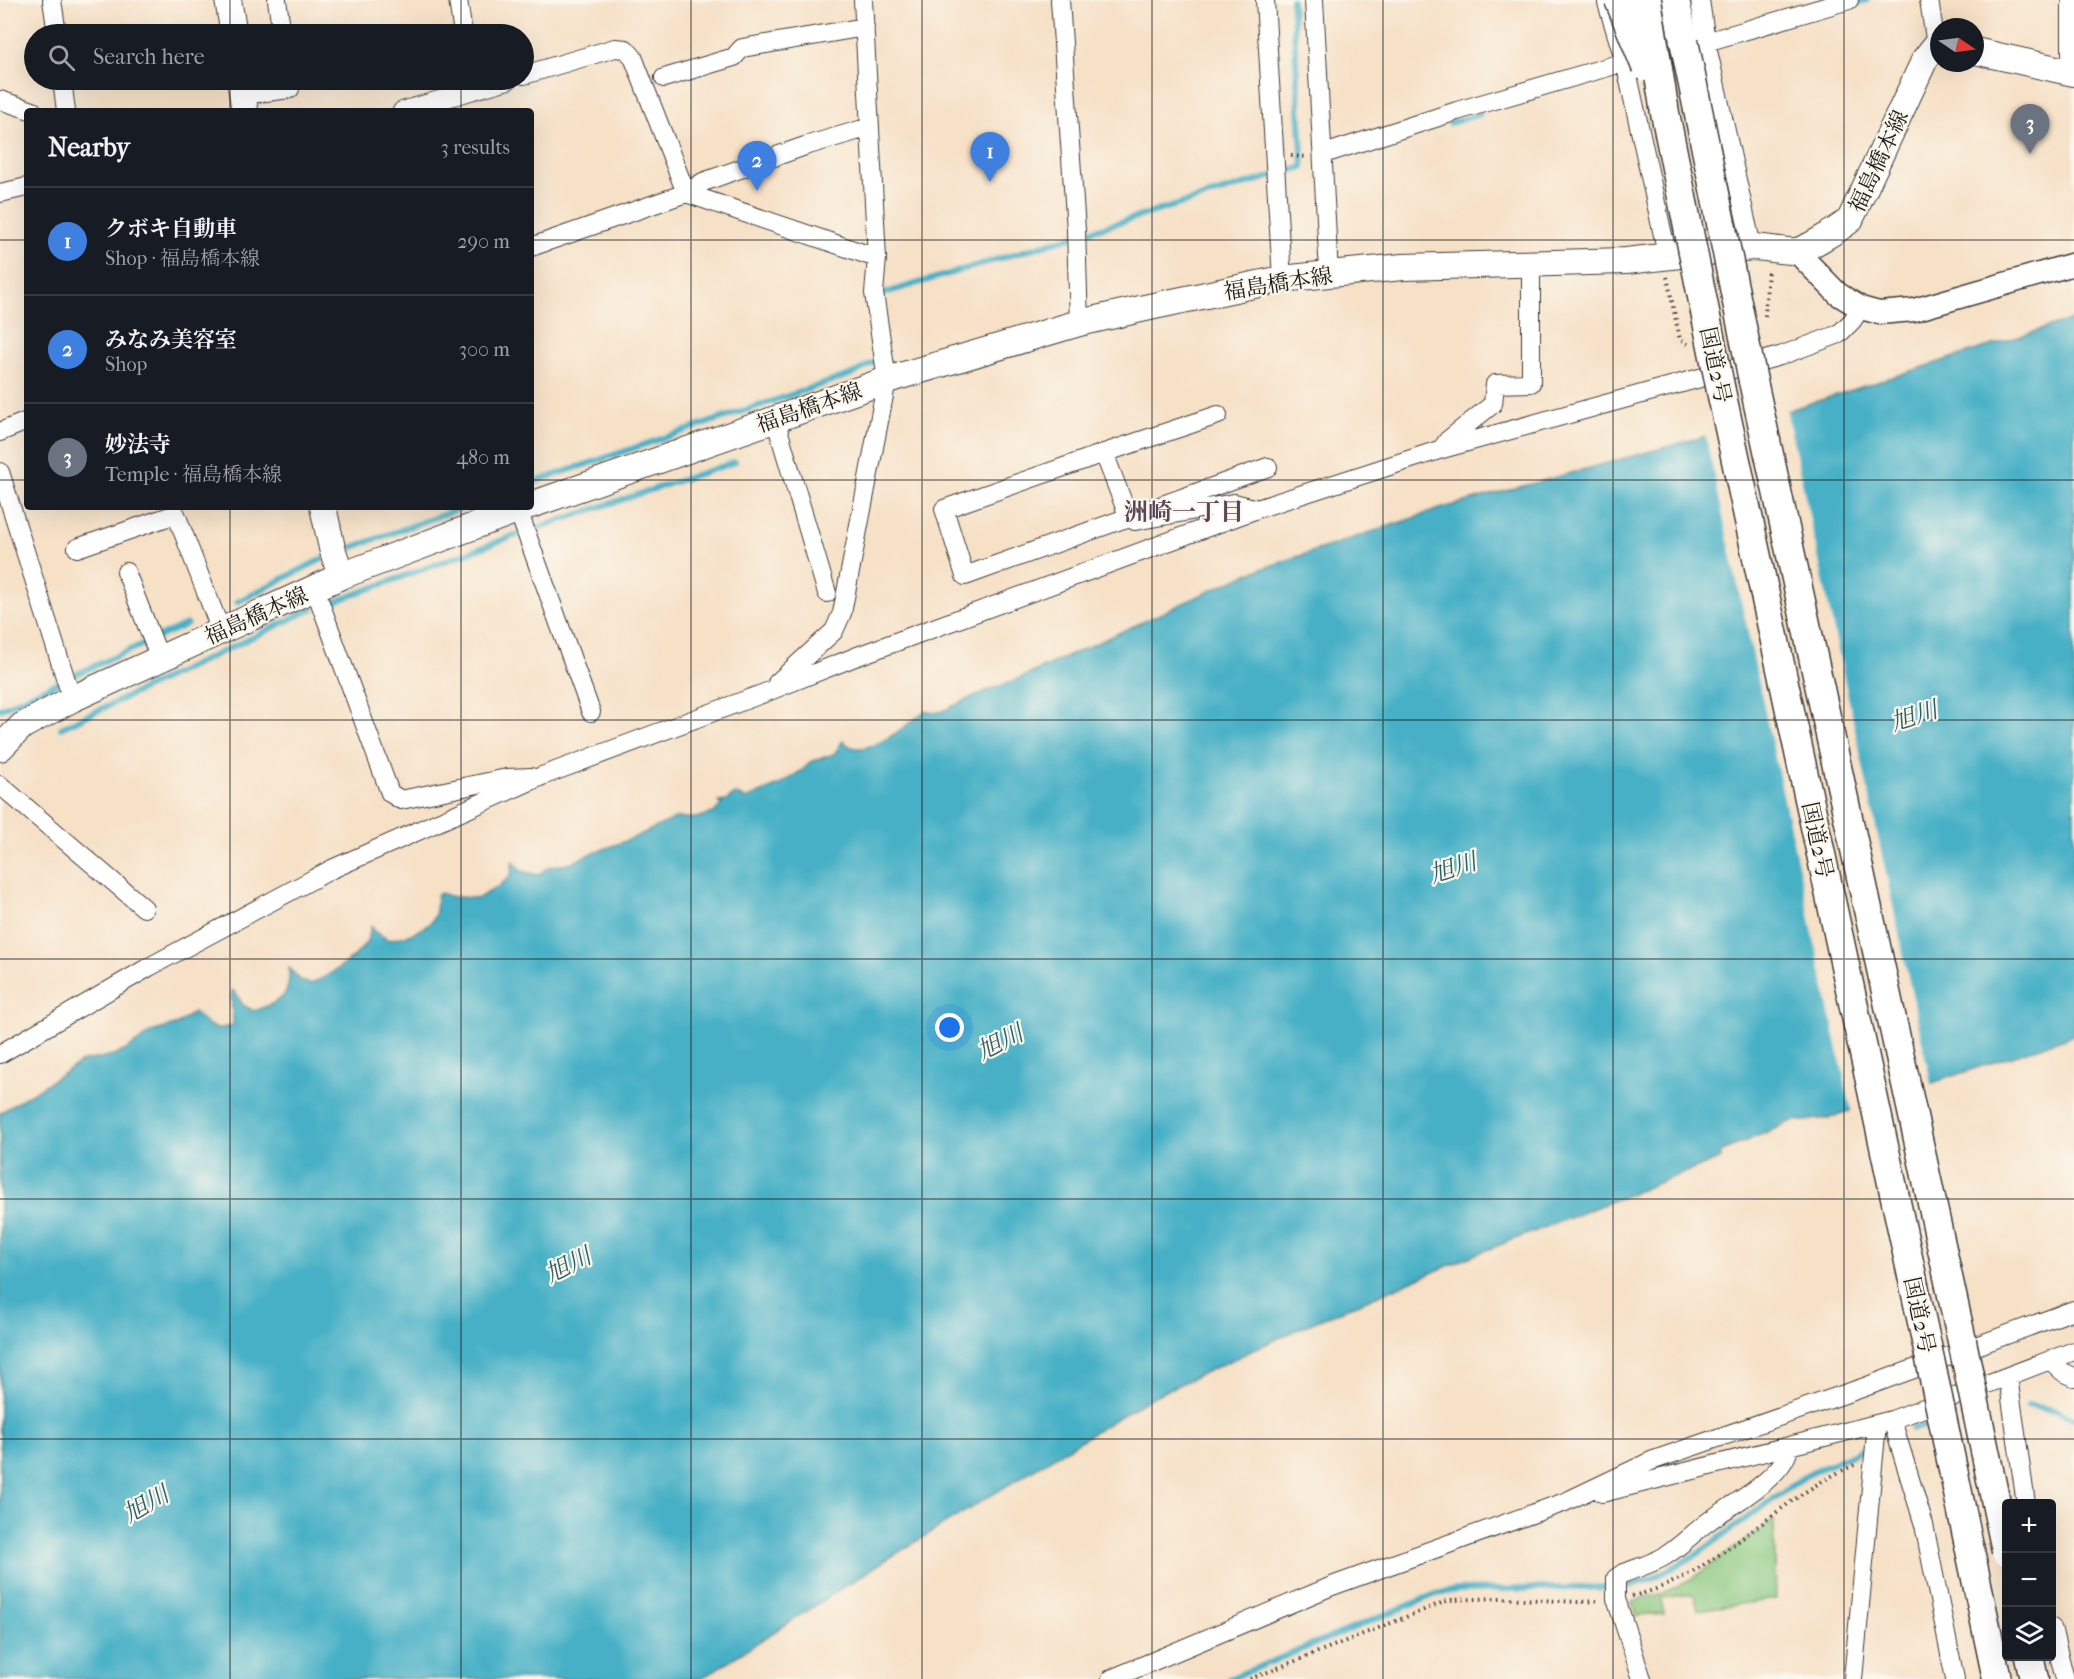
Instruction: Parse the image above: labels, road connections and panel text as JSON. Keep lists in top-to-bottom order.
{
  "streets": {
    "highway": ["国道2号"],
    "main road": ["福島橋本線"]
  },
  "districts": ["洲崎一丁目"],
  "water": ["旭川"],
  "north": "right",
  "page": {
    "search": "Search here",
    "pins": ["3", "1", "2"],
    "heading": ["Nearby", "3 results"],
    "list": [
      {
        "mark": "1",
        "name": "クボキ自動車",
        "note": "Shop · 福島橋本線",
        "value": "290 m"
      },
      {
        "mark": "2",
        "name": "みなみ美容室",
        "note": "Shop",
        "value": "300 m"
      },
      {
        "mark": "3",
        "name": "妙法寺",
        "note": "Temple · 福島橋本線",
        "value": "480 m"
      }
    ],
    "map_buttons": ["+", "−"]
  }
}
